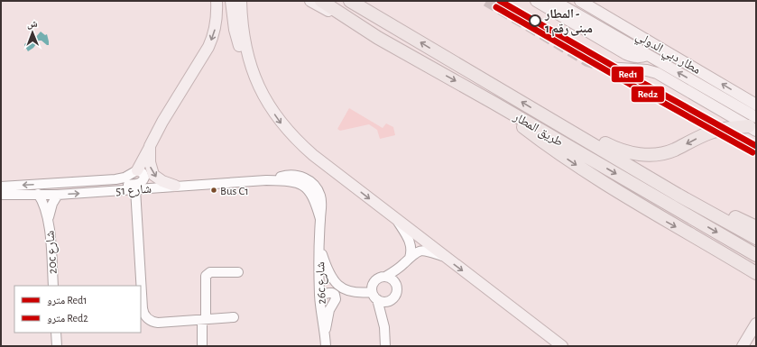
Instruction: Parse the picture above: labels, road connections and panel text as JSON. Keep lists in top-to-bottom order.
{
  "streets": {
    "highway": ["طريق المطار"],
    "main road": ["مطار دبي الدولي"],
    "street": ["شارع 51", "20c شارع", "26c شارع"]
  },
  "crossings": [
    ["شارع 51", "20c شارع"],
    ["شارع 51", "26c شارع"]
  ],
  "places": ["المطار - مبنى رقم 1", "Bus C1"],
  "lines": ["metro line Red1", "metro line Red2"],
  "legend": ["مترو Red1", "مترو Red2"],
  "north": "top"
}
